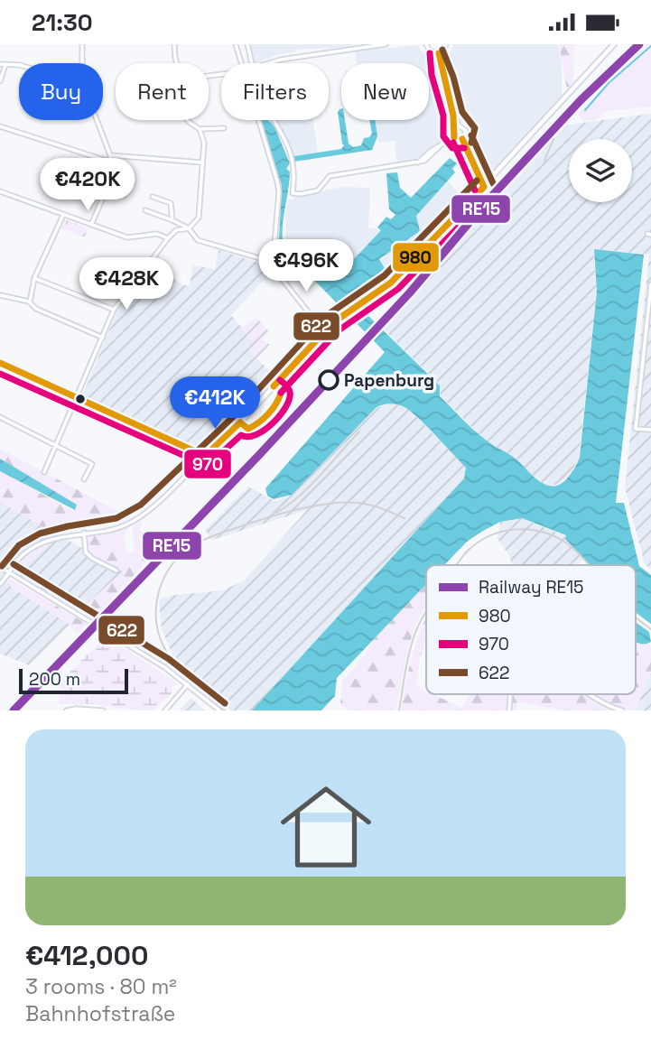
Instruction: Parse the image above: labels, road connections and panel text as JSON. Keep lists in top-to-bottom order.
{
  "places": ["Papenburg"],
  "lines": [
    "rail line RE15",
    "transit line 622",
    "transit line 980",
    "transit line 970"
  ],
  "legend": [
    "Railway RE15",
    "980",
    "970",
    "622"
  ],
  "scale_bar": "200 m",
  "page": {
    "status": "21:30",
    "chip": [
      "Buy",
      "Rent",
      "Filters",
      "New"
    ],
    "price": [
      "€420K",
      "€496K",
      "€428K",
      "€412K"
    ],
    "scale": "200 m",
    "list": [
      {
        "name": "€412,000",
        "note": "3 rooms · 80 m² · Bahnhofstraße"
      }
    ]
  }
}
